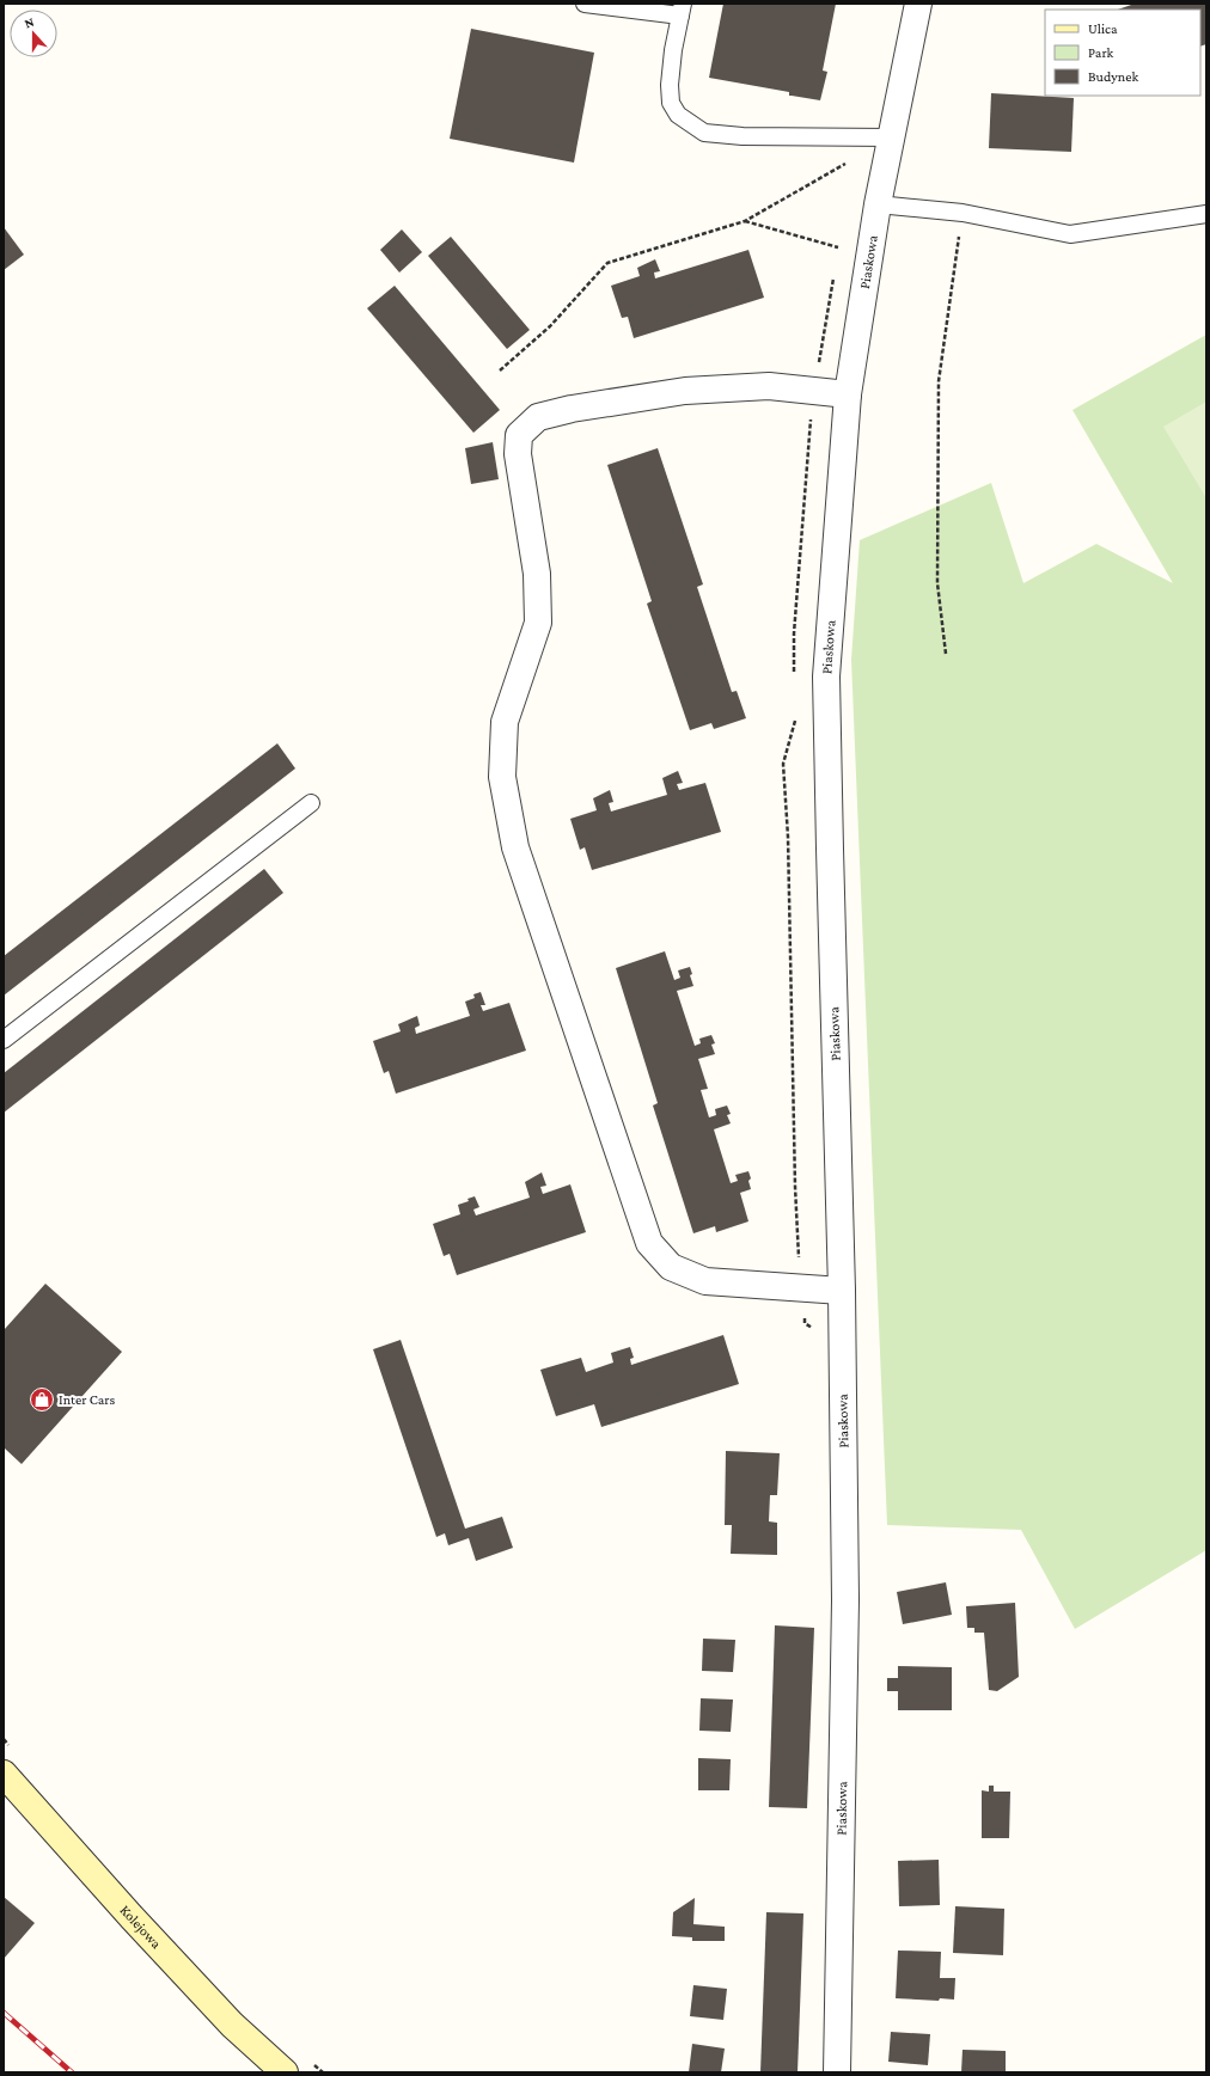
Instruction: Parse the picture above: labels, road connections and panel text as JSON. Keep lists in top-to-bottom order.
{
  "streets": {
    "street": ["Piaskowa", "Kolejowa"]
  },
  "places": {
    "shop": ["Inter Cars"]
  },
  "legend": ["Ulica", "Park", "Budynek"],
  "north": "top"
}
